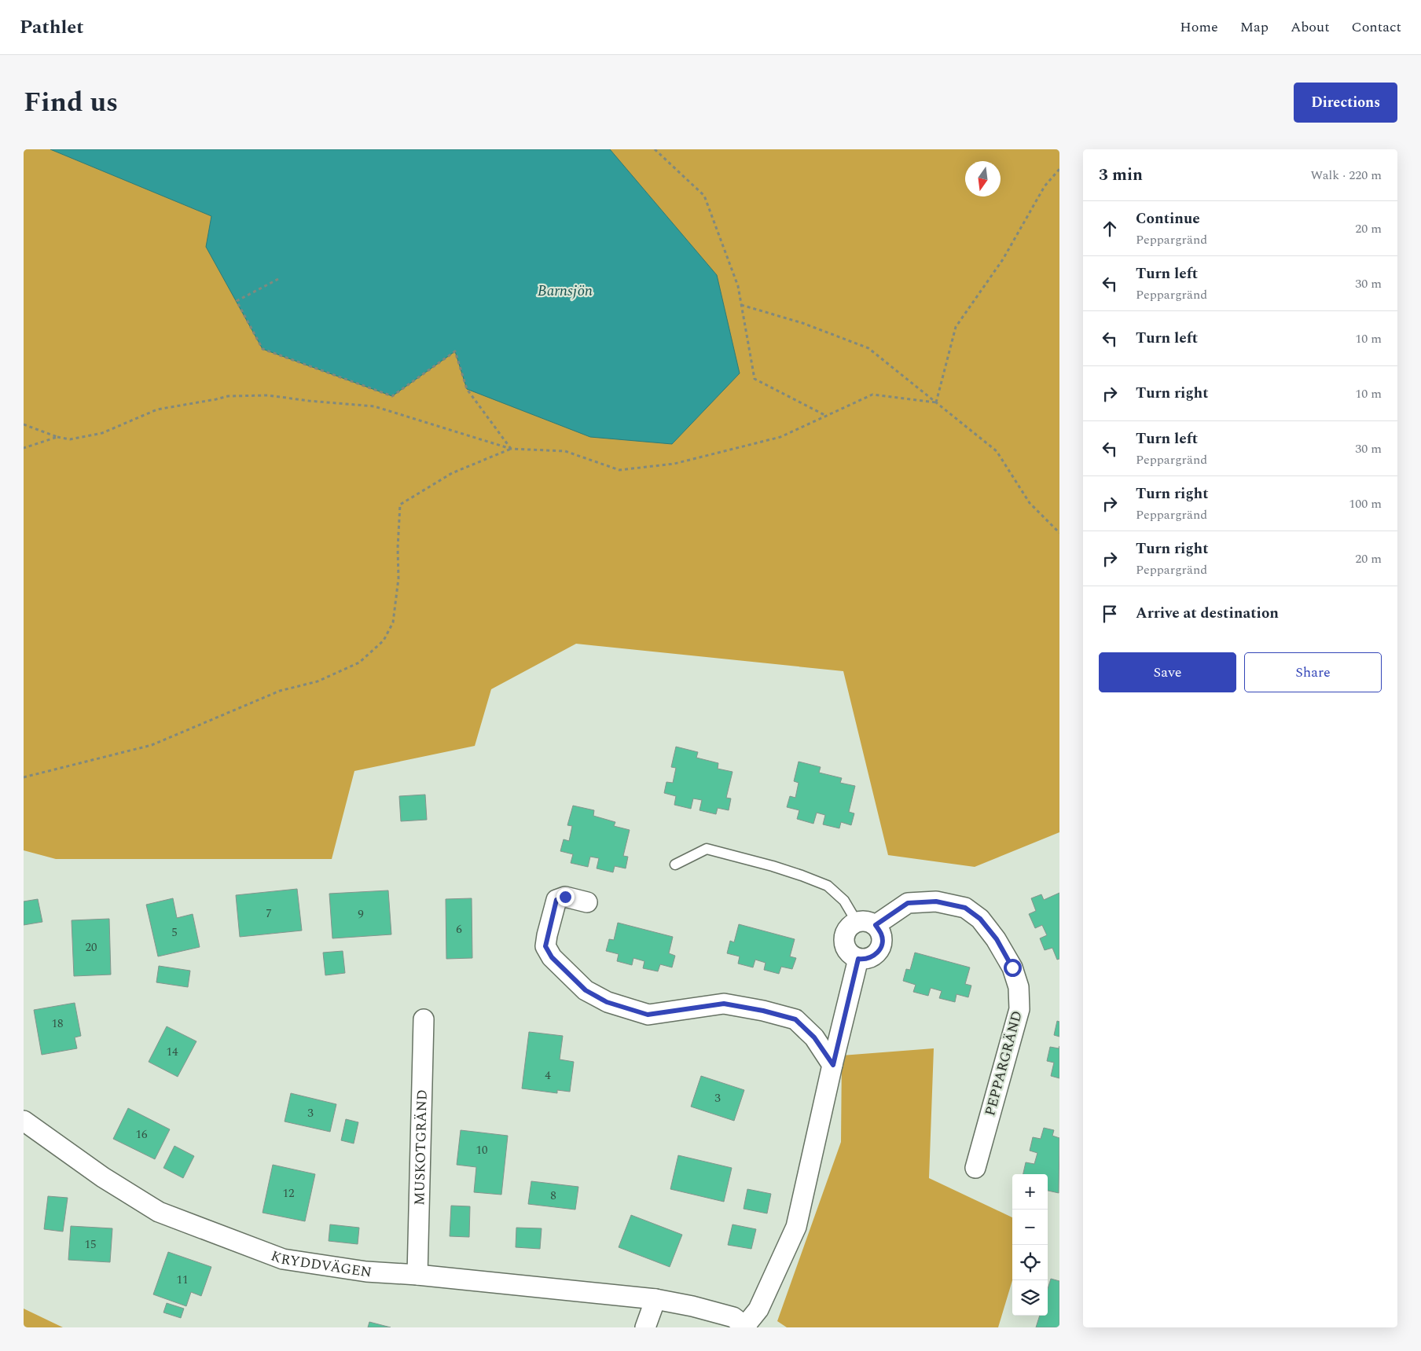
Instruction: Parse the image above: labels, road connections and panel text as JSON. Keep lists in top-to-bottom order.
{
  "streets": {
    "street": ["PEPPARGRÄND", "MUSKOTGRÄND", "KRYDDVÄGEN"]
  },
  "crossings": [
    ["MUSKOTGRÄND", "KRYDDVÄGEN"]
  ],
  "water": ["Barnsjön"],
  "house_numbers": [
    "7",
    "9",
    "6",
    "5",
    "20",
    "18",
    "14",
    "4",
    "3",
    "3",
    "16",
    "10",
    "12",
    "8",
    "15",
    "11"
  ],
  "north": "bottom",
  "page": {
    "header": "Pathlet",
    "nav": [
      "Home",
      "Map",
      "About",
      "Contact"
    ],
    "title": "Find us",
    "buttons": [
      "Directions",
      ["Save", "Share"]
    ],
    "heading": ["3 min", "Walk · 220 m"],
    "list": [
      ["Continue", "Peppargränd", "20 m"],
      ["Turn left", "Peppargränd", "30 m"],
      ["Turn left", "10 m"],
      ["Turn right", "10 m"],
      ["Turn left", "Peppargränd", "30 m"],
      ["Turn right", "Peppargränd", "100 m"],
      ["Turn right", "Peppargränd", "20 m"],
      "Arrive at destination"
    ],
    "map_buttons": ["+", "−"]
  }
}
